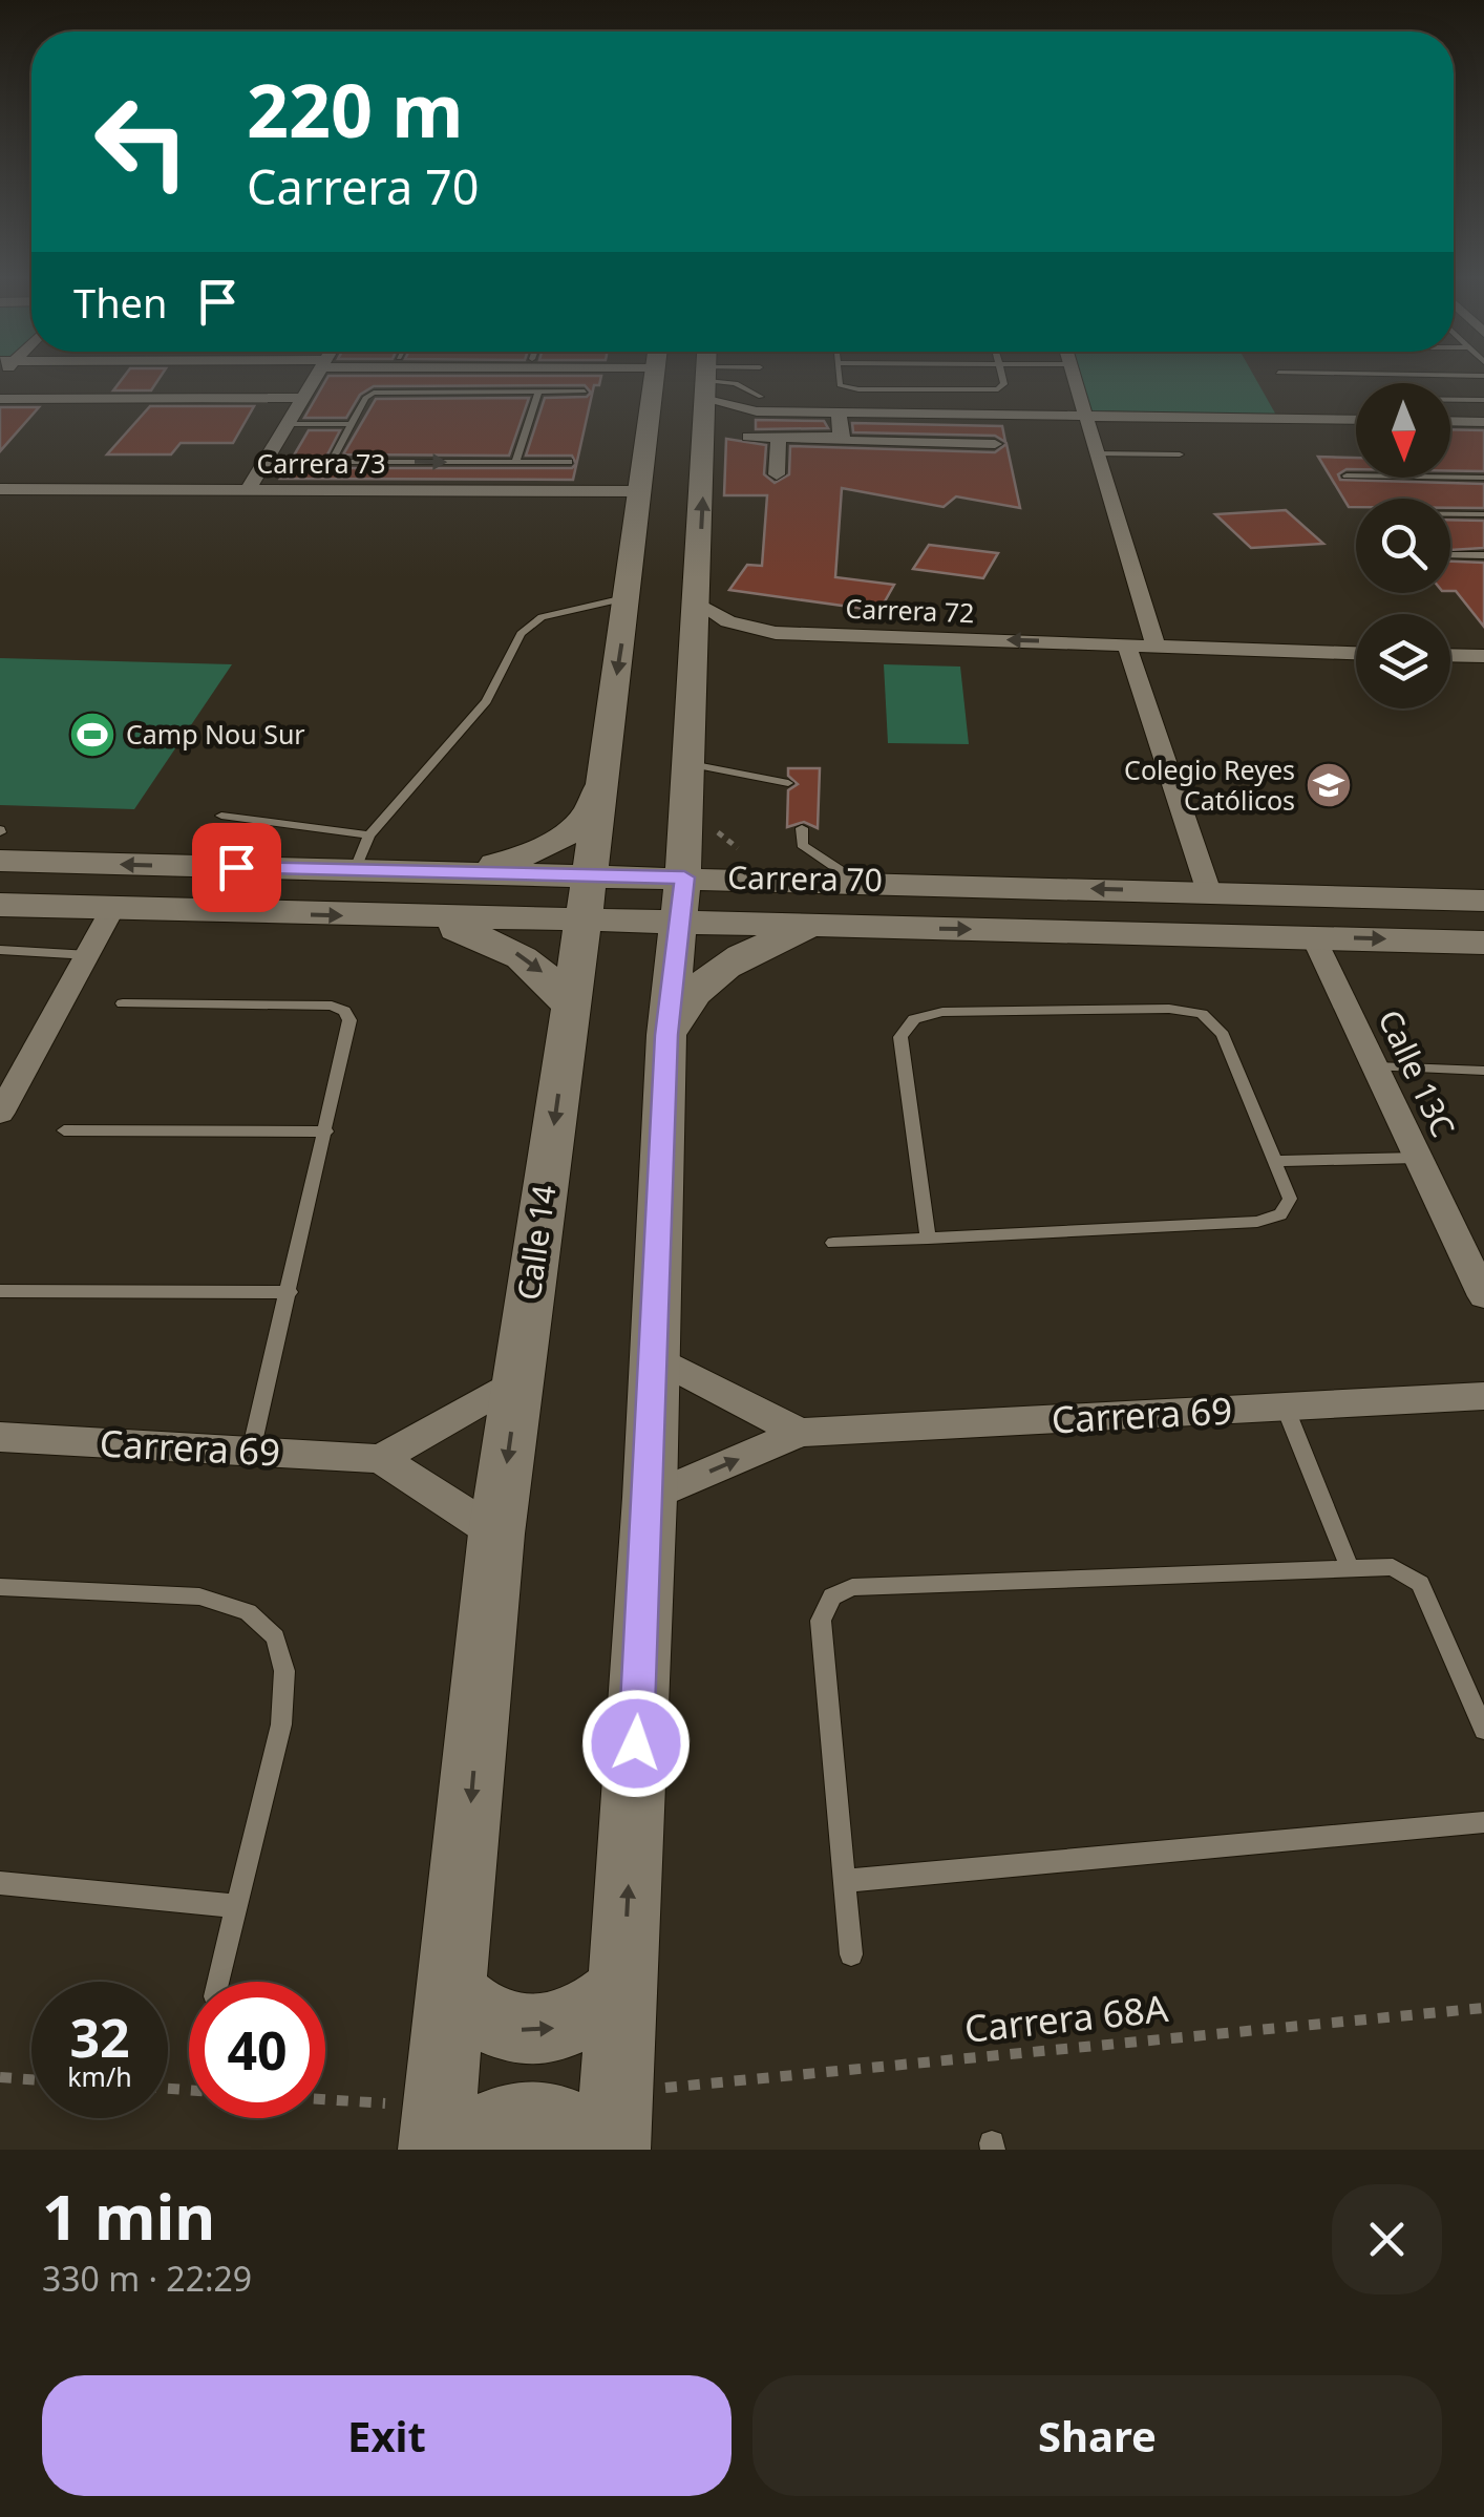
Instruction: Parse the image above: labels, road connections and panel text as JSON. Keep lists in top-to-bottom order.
{
  "streets": {
    "street": [
      "Carrera 73",
      "Carrera 72",
      "Carrera 70",
      "Calle 13C",
      "Calle 14",
      "Carrera 69"
    ],
    "path": ["Carrera 68A"]
  },
  "crossings": [
    ["Carrera 73", "Calle 14"],
    ["Carrera 70", "Calle 13C"],
    ["Carrera 70", "Calle 14"],
    ["Calle 14", "Carrera 69"]
  ],
  "places": {
    "sports": ["Camp Nou Sur"],
    "school or university": ["Colegio Reyes Católicos"]
  },
  "north": "bottom",
  "page": {
    "turn": ["220 m", "Carrera 70"],
    "then": "Then",
    "speed": "32 km/h",
    "limit": "40",
    "heading": ["1 min", "330 m · 22:29"],
    "buttons": ["Exit", "Share"]
  }
}
